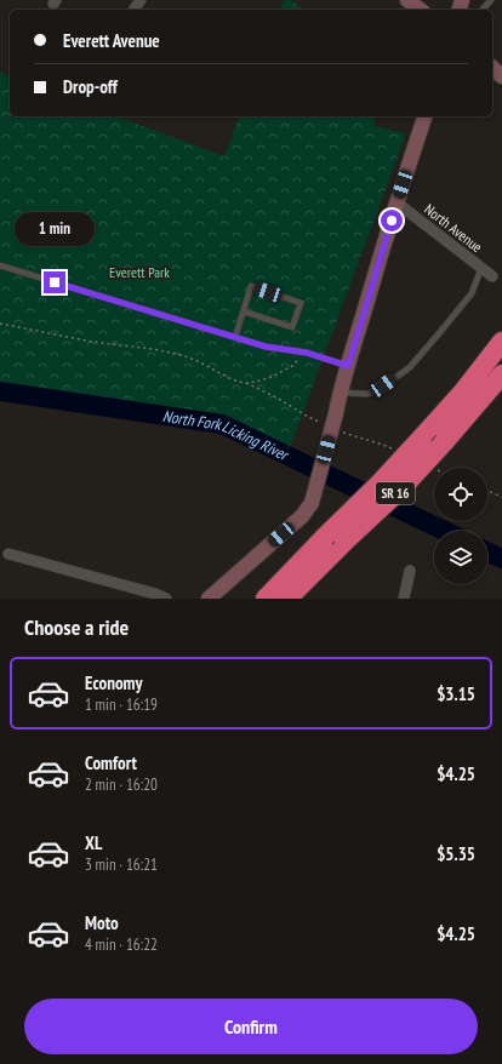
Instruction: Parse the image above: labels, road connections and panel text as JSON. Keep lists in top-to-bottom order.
{
  "streets": {
    "highway": ["SR 16"],
    "street": ["North Avenue"]
  },
  "water": ["North Fork Licking River"],
  "parks": ["Everett Park"],
  "page": {
    "banner": ["Everett Avenue", "Drop-off"],
    "bubble": "1 min",
    "heading": "Choose a ride",
    "list": [
      {
        "name": "Economy",
        "note": "1 min · 16:19",
        "value": "$3.15"
      },
      {
        "name": "Comfort",
        "note": "2 min · 16:20",
        "value": "$4.25"
      },
      {
        "name": "XL",
        "note": "3 min · 16:21",
        "value": "$5.35"
      },
      {
        "name": "Moto",
        "note": "4 min · 16:22",
        "value": "$4.25"
      }
    ],
    "buttons": "Confirm"
  }
}
